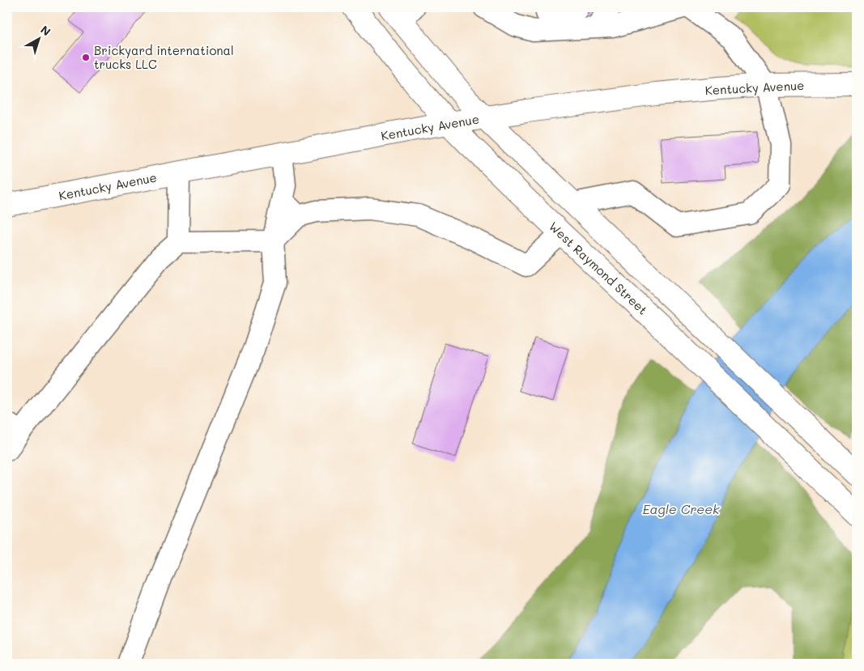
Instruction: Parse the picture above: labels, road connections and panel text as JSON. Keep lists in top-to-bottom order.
{
  "streets": {
    "main road": ["Kentucky Avenue", "West Raymond Street"]
  },
  "crossings": [
    ["Kentucky Avenue", "West Raymond Street"]
  ],
  "water": ["Eagle Creek"],
  "places": ["Brickyard international trucks LLC"],
  "north": "top right"
}
